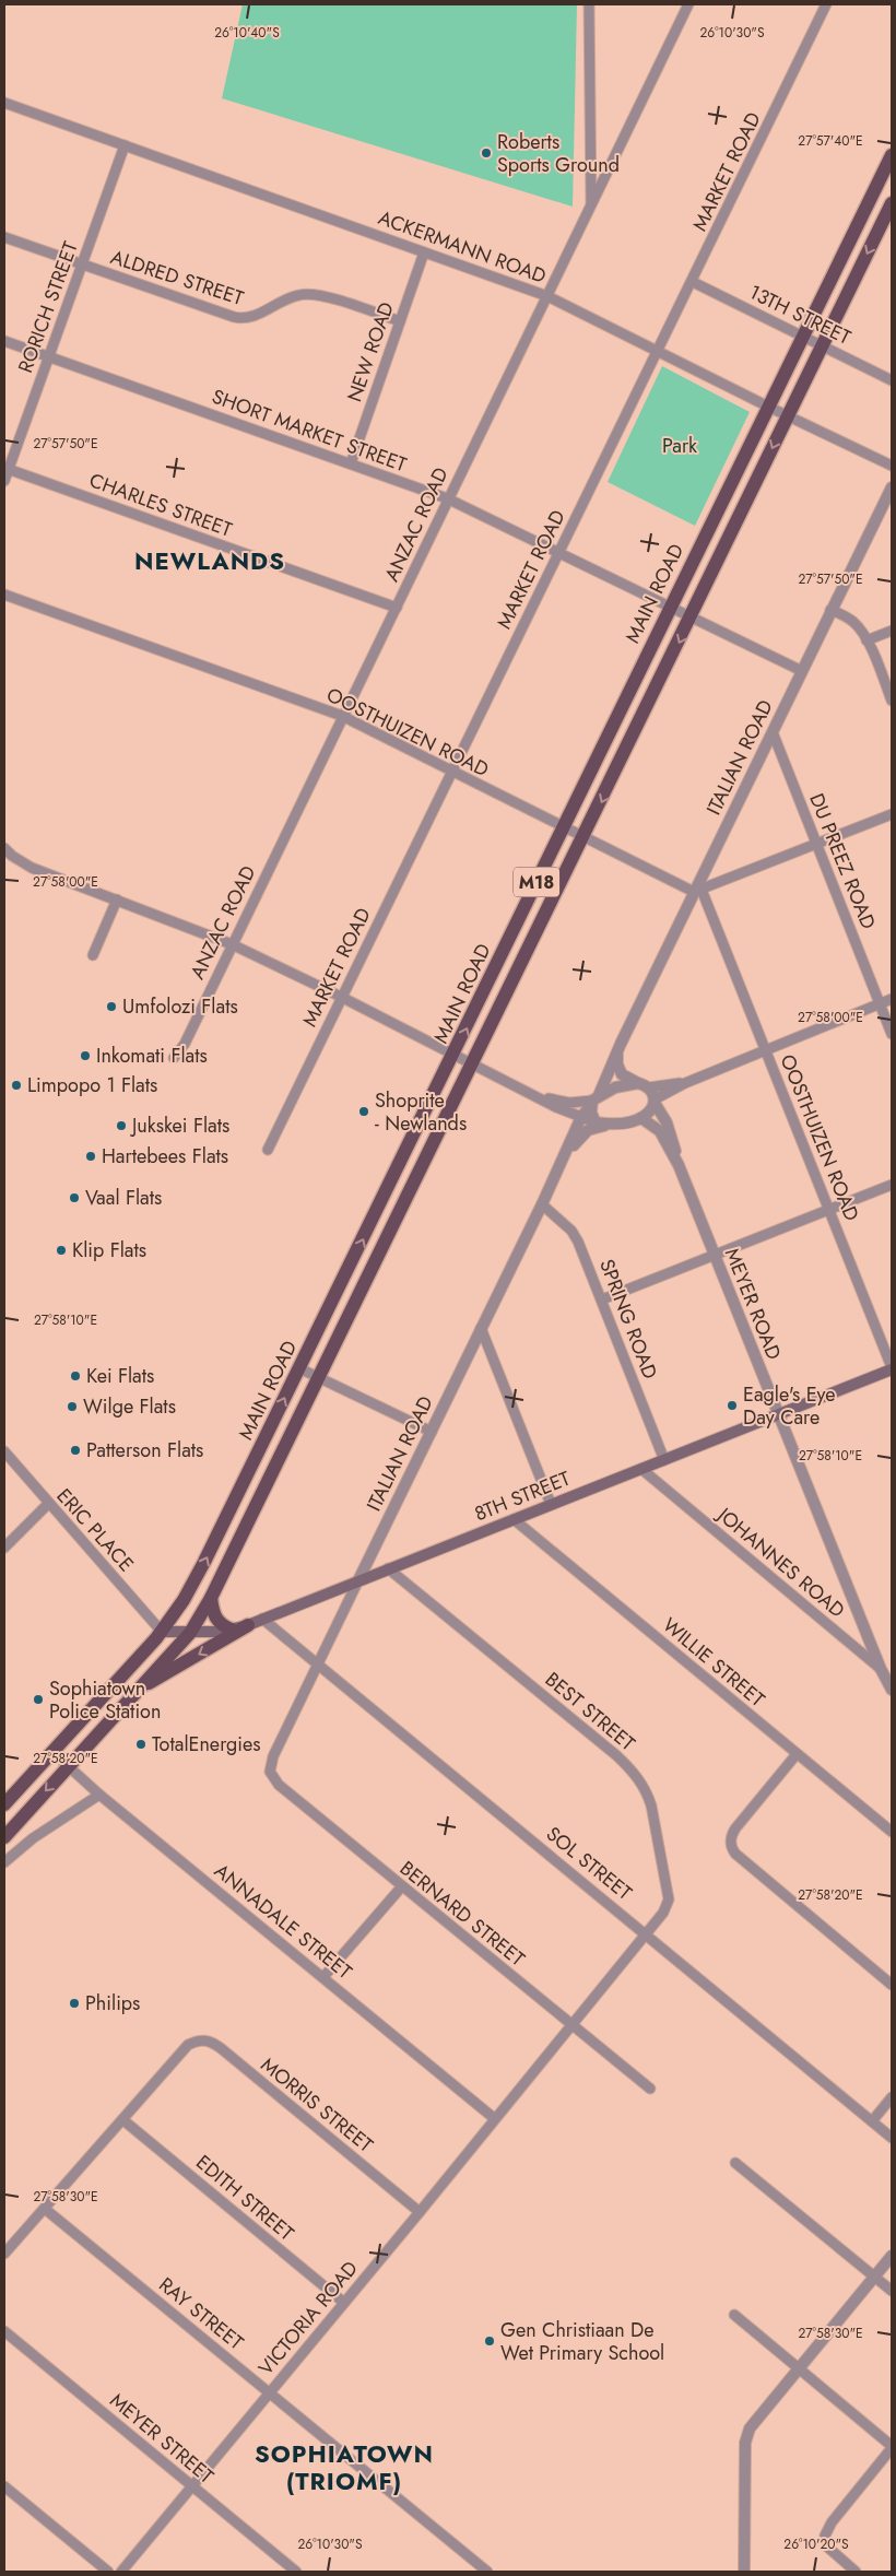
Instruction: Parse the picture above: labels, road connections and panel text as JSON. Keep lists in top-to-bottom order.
{
  "streets": {
    "main road": ["MAIN ROAD", "M18", "8TH STREET"],
    "street": [
      "MARKET ROAD",
      "ACKERMANN ROAD",
      "ALDRED STREET",
      "RORICH STREET",
      "13TH STREET",
      "NEW ROAD",
      "SHORT MARKET STREET",
      "CHARLES STREET",
      "ANZAC ROAD",
      "OOSTHUIZEN ROAD",
      "ITALIAN ROAD",
      "DU PREEZ ROAD",
      "MEYER ROAD",
      "SPRING ROAD",
      "ERIC PLACE",
      "JOHANNES ROAD",
      "WILLIE STREET",
      "BEST STREET",
      "SOL STREET",
      "BERNARD STREET",
      "ANNADALE STREET",
      "MORRIS STREET",
      "EDITH STREET",
      "RAY STREET",
      "VICTORIA ROAD",
      "MEYER STREET"
    ]
  },
  "crossings": [
    ["MARKET ROAD", "ACKERMANN ROAD"],
    ["MARKET ROAD", "13TH STREET"],
    ["MARKET ROAD", "SHORT MARKET STREET"],
    ["MARKET ROAD", "OOSTHUIZEN ROAD"],
    ["ACKERMANN ROAD", "RORICH STREET"],
    ["ACKERMANN ROAD", "NEW ROAD"],
    ["ACKERMANN ROAD", "ANZAC ROAD"],
    ["ACKERMANN ROAD", "MAIN ROAD"],
    ["ALDRED STREET", "RORICH STREET"],
    ["ALDRED STREET", "NEW ROAD"],
    ["RORICH STREET", "SHORT MARKET STREET"],
    ["RORICH STREET", "CHARLES STREET"],
    ["13TH STREET", "MAIN ROAD"],
    ["NEW ROAD", "SHORT MARKET STREET"],
    ["SHORT MARKET STREET", "ANZAC ROAD"],
    ["SHORT MARKET STREET", "MAIN ROAD"],
    ["SHORT MARKET STREET", "ITALIAN ROAD"],
    ["CHARLES STREET", "ANZAC ROAD"],
    ["ANZAC ROAD", "OOSTHUIZEN ROAD"],
    ["MAIN ROAD", "OOSTHUIZEN ROAD"],
    ["MAIN ROAD", "8TH STREET"],
    ["MAIN ROAD", "ERIC PLACE"],
    ["MAIN ROAD", "ANNADALE STREET"],
    ["OOSTHUIZEN ROAD", "ITALIAN ROAD"],
    ["OOSTHUIZEN ROAD", "8TH STREET"],
    ["ITALIAN ROAD", "DU PREEZ ROAD"],
    ["ITALIAN ROAD", "SPRING ROAD"],
    ["ITALIAN ROAD", "8TH STREET"],
    ["ITALIAN ROAD", "SOL STREET"],
    ["ITALIAN ROAD", "BERNARD STREET"],
    ["MEYER ROAD", "8TH STREET"],
    ["MEYER ROAD", "JOHANNES ROAD"],
    ["SPRING ROAD", "8TH STREET"],
    ["8TH STREET", "ERIC PLACE"],
    ["8TH STREET", "JOHANNES ROAD"],
    ["8TH STREET", "WILLIE STREET"],
    ["8TH STREET", "BEST STREET"],
    ["8TH STREET", "SOL STREET"],
    ["BEST STREET", "SOL STREET"],
    ["BEST STREET", "VICTORIA ROAD"],
    ["SOL STREET", "VICTORIA ROAD"],
    ["BERNARD STREET", "VICTORIA ROAD"],
    ["ANNADALE STREET", "VICTORIA ROAD"],
    ["MORRIS STREET", "EDITH STREET"],
    ["MORRIS STREET", "VICTORIA ROAD"],
    ["EDITH STREET", "VICTORIA ROAD"],
    ["RAY STREET", "VICTORIA ROAD"],
    ["VICTORIA ROAD", "MEYER STREET"]
  ],
  "districts": ["NEWLANDS", "SOPHIATOWN (TRIOMF)"],
  "parks": ["Park"],
  "places": [
    "Roberts Sports Ground",
    "Umfolozi Flats",
    "Inkomati Flats",
    "Limpopo 1 Flats",
    "Shoprite - Newlands",
    "Jukskei Flats",
    "Hartebees Flats",
    "Vaal Flats",
    "Klip Flats",
    "Kei Flats",
    "Eagle's Eye Day Care",
    "Wilge Flats",
    "Patterson Flats",
    "Sophiatown Police Station",
    "TotalEnergies",
    "Philips",
    "Gen Christiaan De Wet Primary School"
  ],
  "coordinates": [
    "26°10'40\"S",
    "26°10'30\"S",
    "27°57'40\"E",
    "27°57'50\"E",
    "27°58'00\"E",
    "27°58'10\"E",
    "27°58'20\"E",
    "27°58'30\"E",
    "26°10'20\"S"
  ]
}
